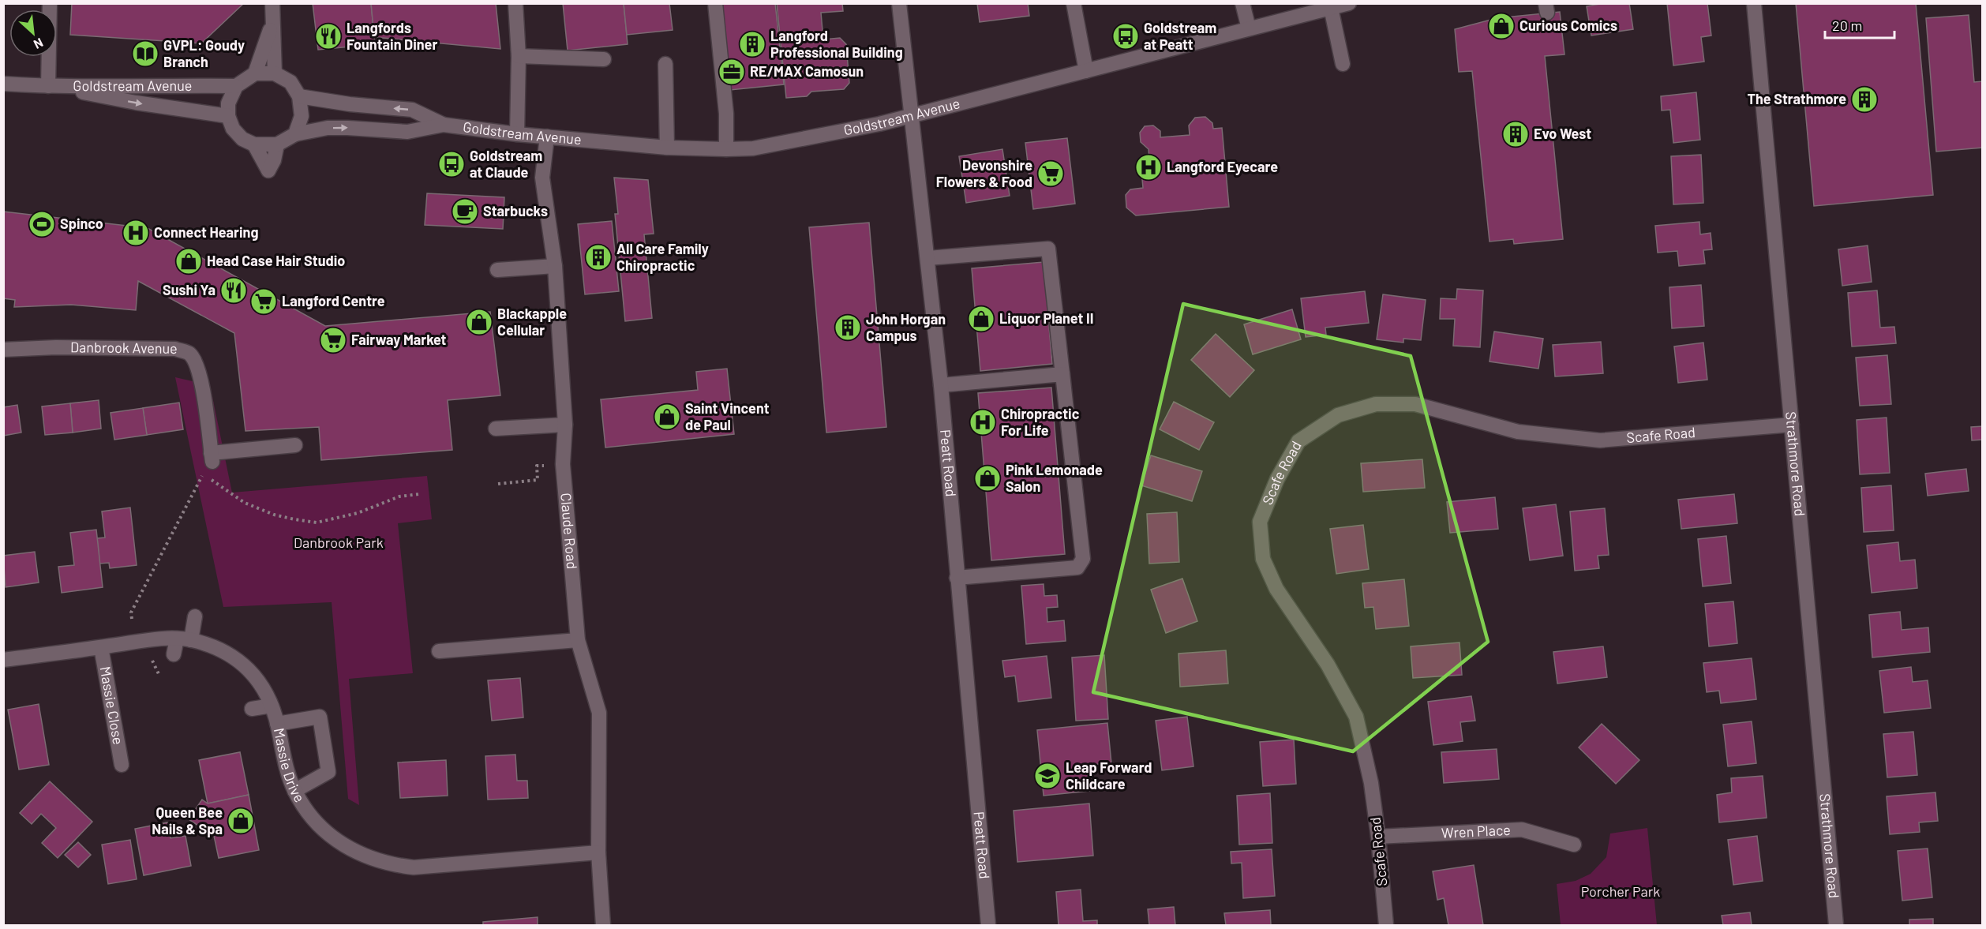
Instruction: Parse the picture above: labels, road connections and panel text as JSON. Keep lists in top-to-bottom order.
{
  "streets": {
    "street": [
      "Goldstream Avenue",
      "Danbrook Avenue",
      "Scafe Road",
      "Peatt Road",
      "Strathmore Road",
      "Claude Road",
      "Massie Close",
      "Massie Drive",
      "Wren Place"
    ]
  },
  "crossings": [
    ["Goldstream Avenue", "Peatt Road"],
    ["Goldstream Avenue", "Claude Road"],
    ["Scafe Road", "Strathmore Road"],
    ["Scafe Road", "Wren Place"],
    ["Claude Road", "Massie Drive"],
    ["Massie Close", "Massie Drive"]
  ],
  "parks": ["Danbrook Park", "Porcher Park"],
  "places": {
    "shop": [
      "Curious Comics",
      "Head Case Hair Studio",
      "Liquor Planet II",
      "Blackapple Cellular",
      "Saint Vincent de Paul",
      "Pink Lemonade Salon",
      "Queen Bee Nails & Spa"
    ],
    "restaurant": ["Langfords Fountain Diner", "Sushi Ya"],
    "bus stop": ["Goldstream at Peatt", "Goldstream at Claude"],
    "building": [
      "Langford Professional Building",
      "The Strathmore",
      "Evo West",
      "All Care Family Chiropractic",
      "John Horgan Campus"
    ],
    "library": ["GVPL: Goudy Branch"],
    "office": ["RE/MAX Camosun"],
    "hospital": ["Langford Eyecare", "Connect Hearing", "Chiropractic For Life"],
    "supermarket": ["Devonshire Flowers & Food", "Langford Centre", "Fairway Market"],
    "cafe": ["Starbucks"],
    "sports": ["Spinco"],
    "school or university": ["Leap Forward Childcare"]
  },
  "scale_bar": "20 m",
  "north": "bottom right"
}
